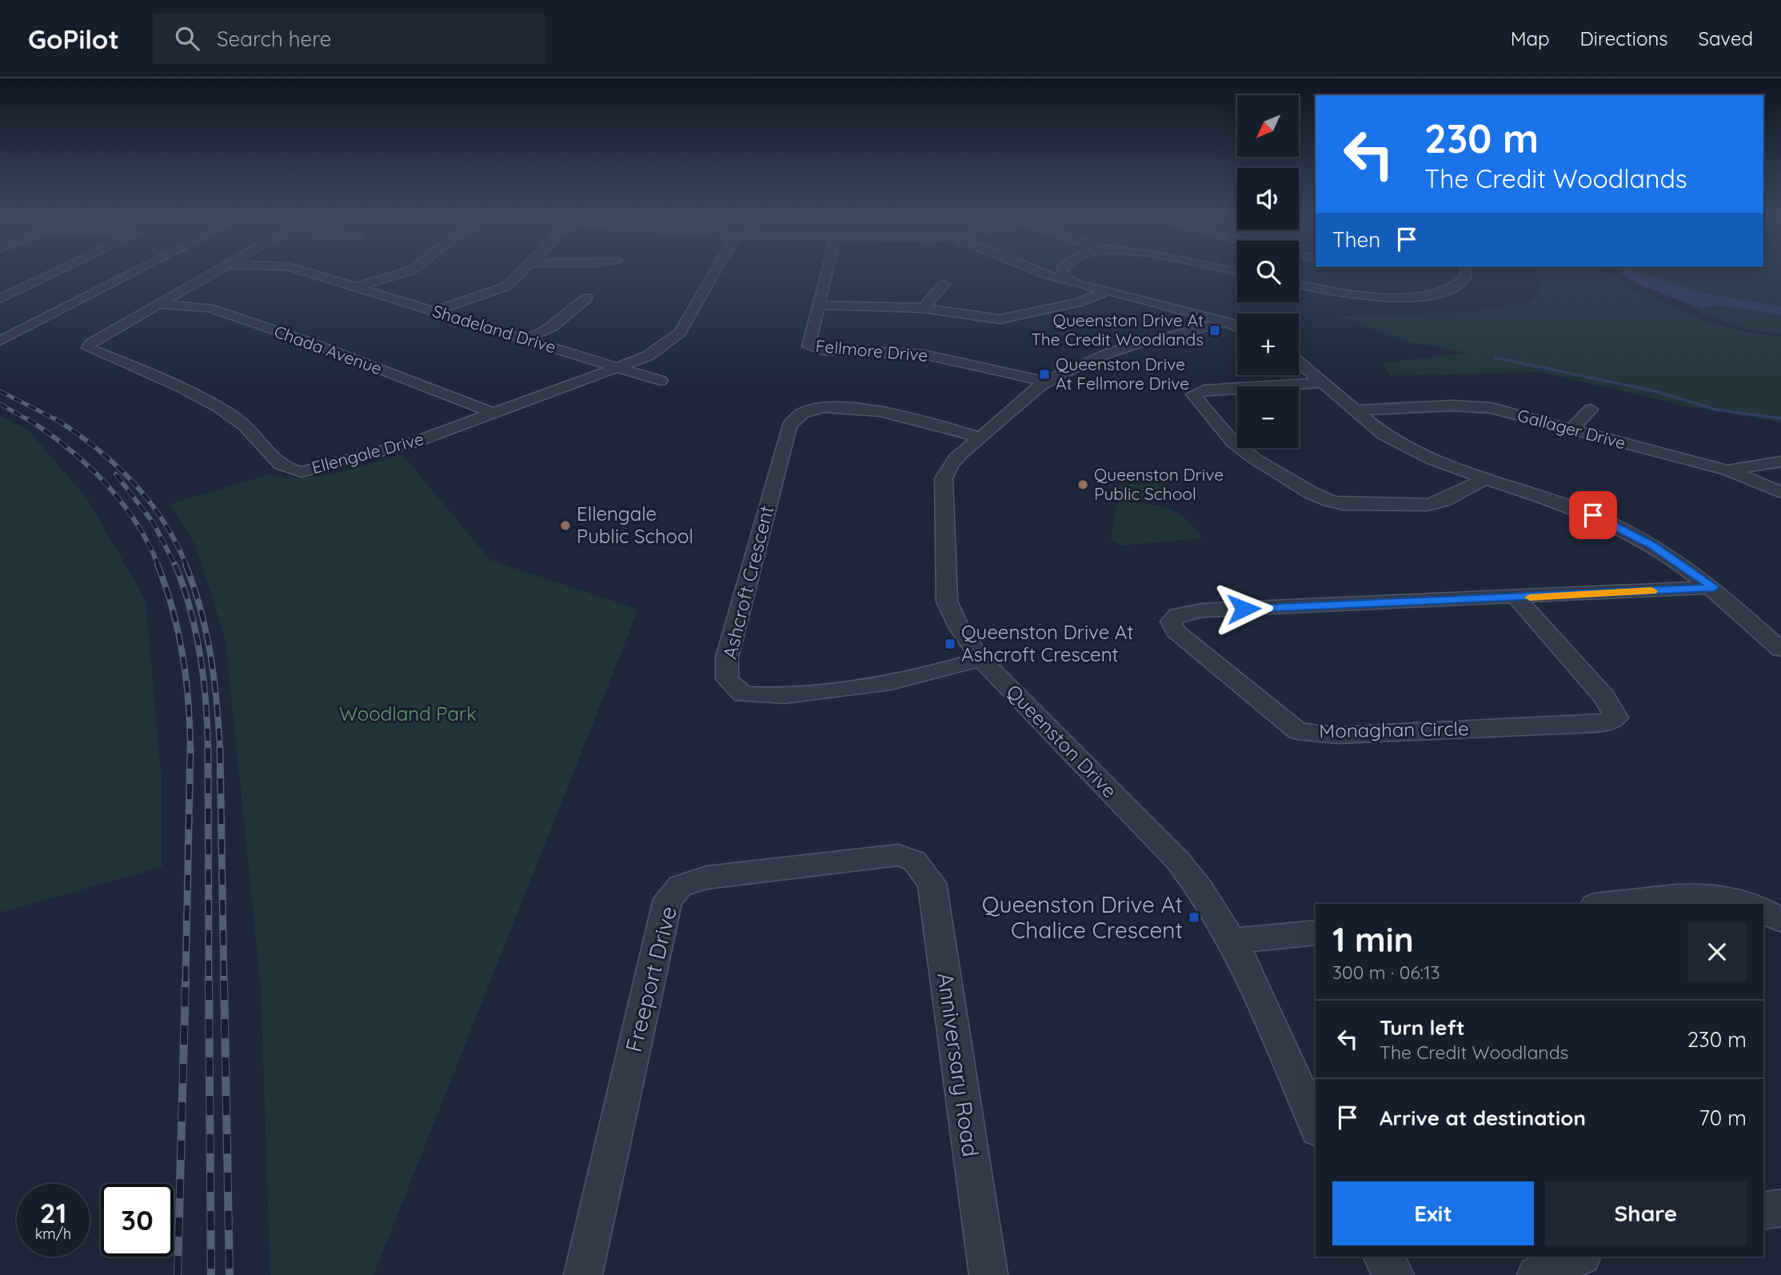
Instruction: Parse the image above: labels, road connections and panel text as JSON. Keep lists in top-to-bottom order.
{
  "streets": {
    "street": [
      "Shadeland Drive",
      "Chada Avenue",
      "Fellmore Drive",
      "Gallager Drive",
      "Ellengale Drive",
      "Ashcroft Crescent",
      "Monaghan Circle",
      "Queenston Drive",
      "Freeport Drive",
      "Anniversary Road"
    ]
  },
  "crossings": [
    ["Shadeland Drive", "Ellengale Drive"],
    ["Chada Avenue", "Ellengale Drive"],
    ["Fellmore Drive", "Queenston Drive"],
    ["Ashcroft Crescent", "Queenston Drive"],
    ["Freeport Drive", "Anniversary Road"]
  ],
  "parks": ["Woodland Park"],
  "places": {
    "transit": [
      "Queenston Drive At The Credit Woodlands",
      "Queenston Drive At Fellmore Drive",
      "Queenston Drive At Ashcroft Crescent",
      "Queenston Drive At Chalice Crescent"
    ],
    "other": ["Queenston Drive Public School", "Ellengale Public School"]
  },
  "north": "bottom left",
  "page": {
    "header": "GoPilot",
    "search": "Search here",
    "nav": ["Map", "Directions", "Saved"],
    "map_buttons": ["+", "−"],
    "turn": ["230 m", "The Credit Woodlands"],
    "then": "Then",
    "heading": ["1 min", "300 m · 06:13"],
    "list": [
      {
        "name": "Turn left",
        "note": "The Credit Woodlands",
        "value": "230 m"
      },
      {
        "name": "Arrive at destination",
        "value": "70 m"
      }
    ],
    "buttons": ["Exit", "Share"],
    "speed": "21 km/h",
    "limit": "30"
  }
}
